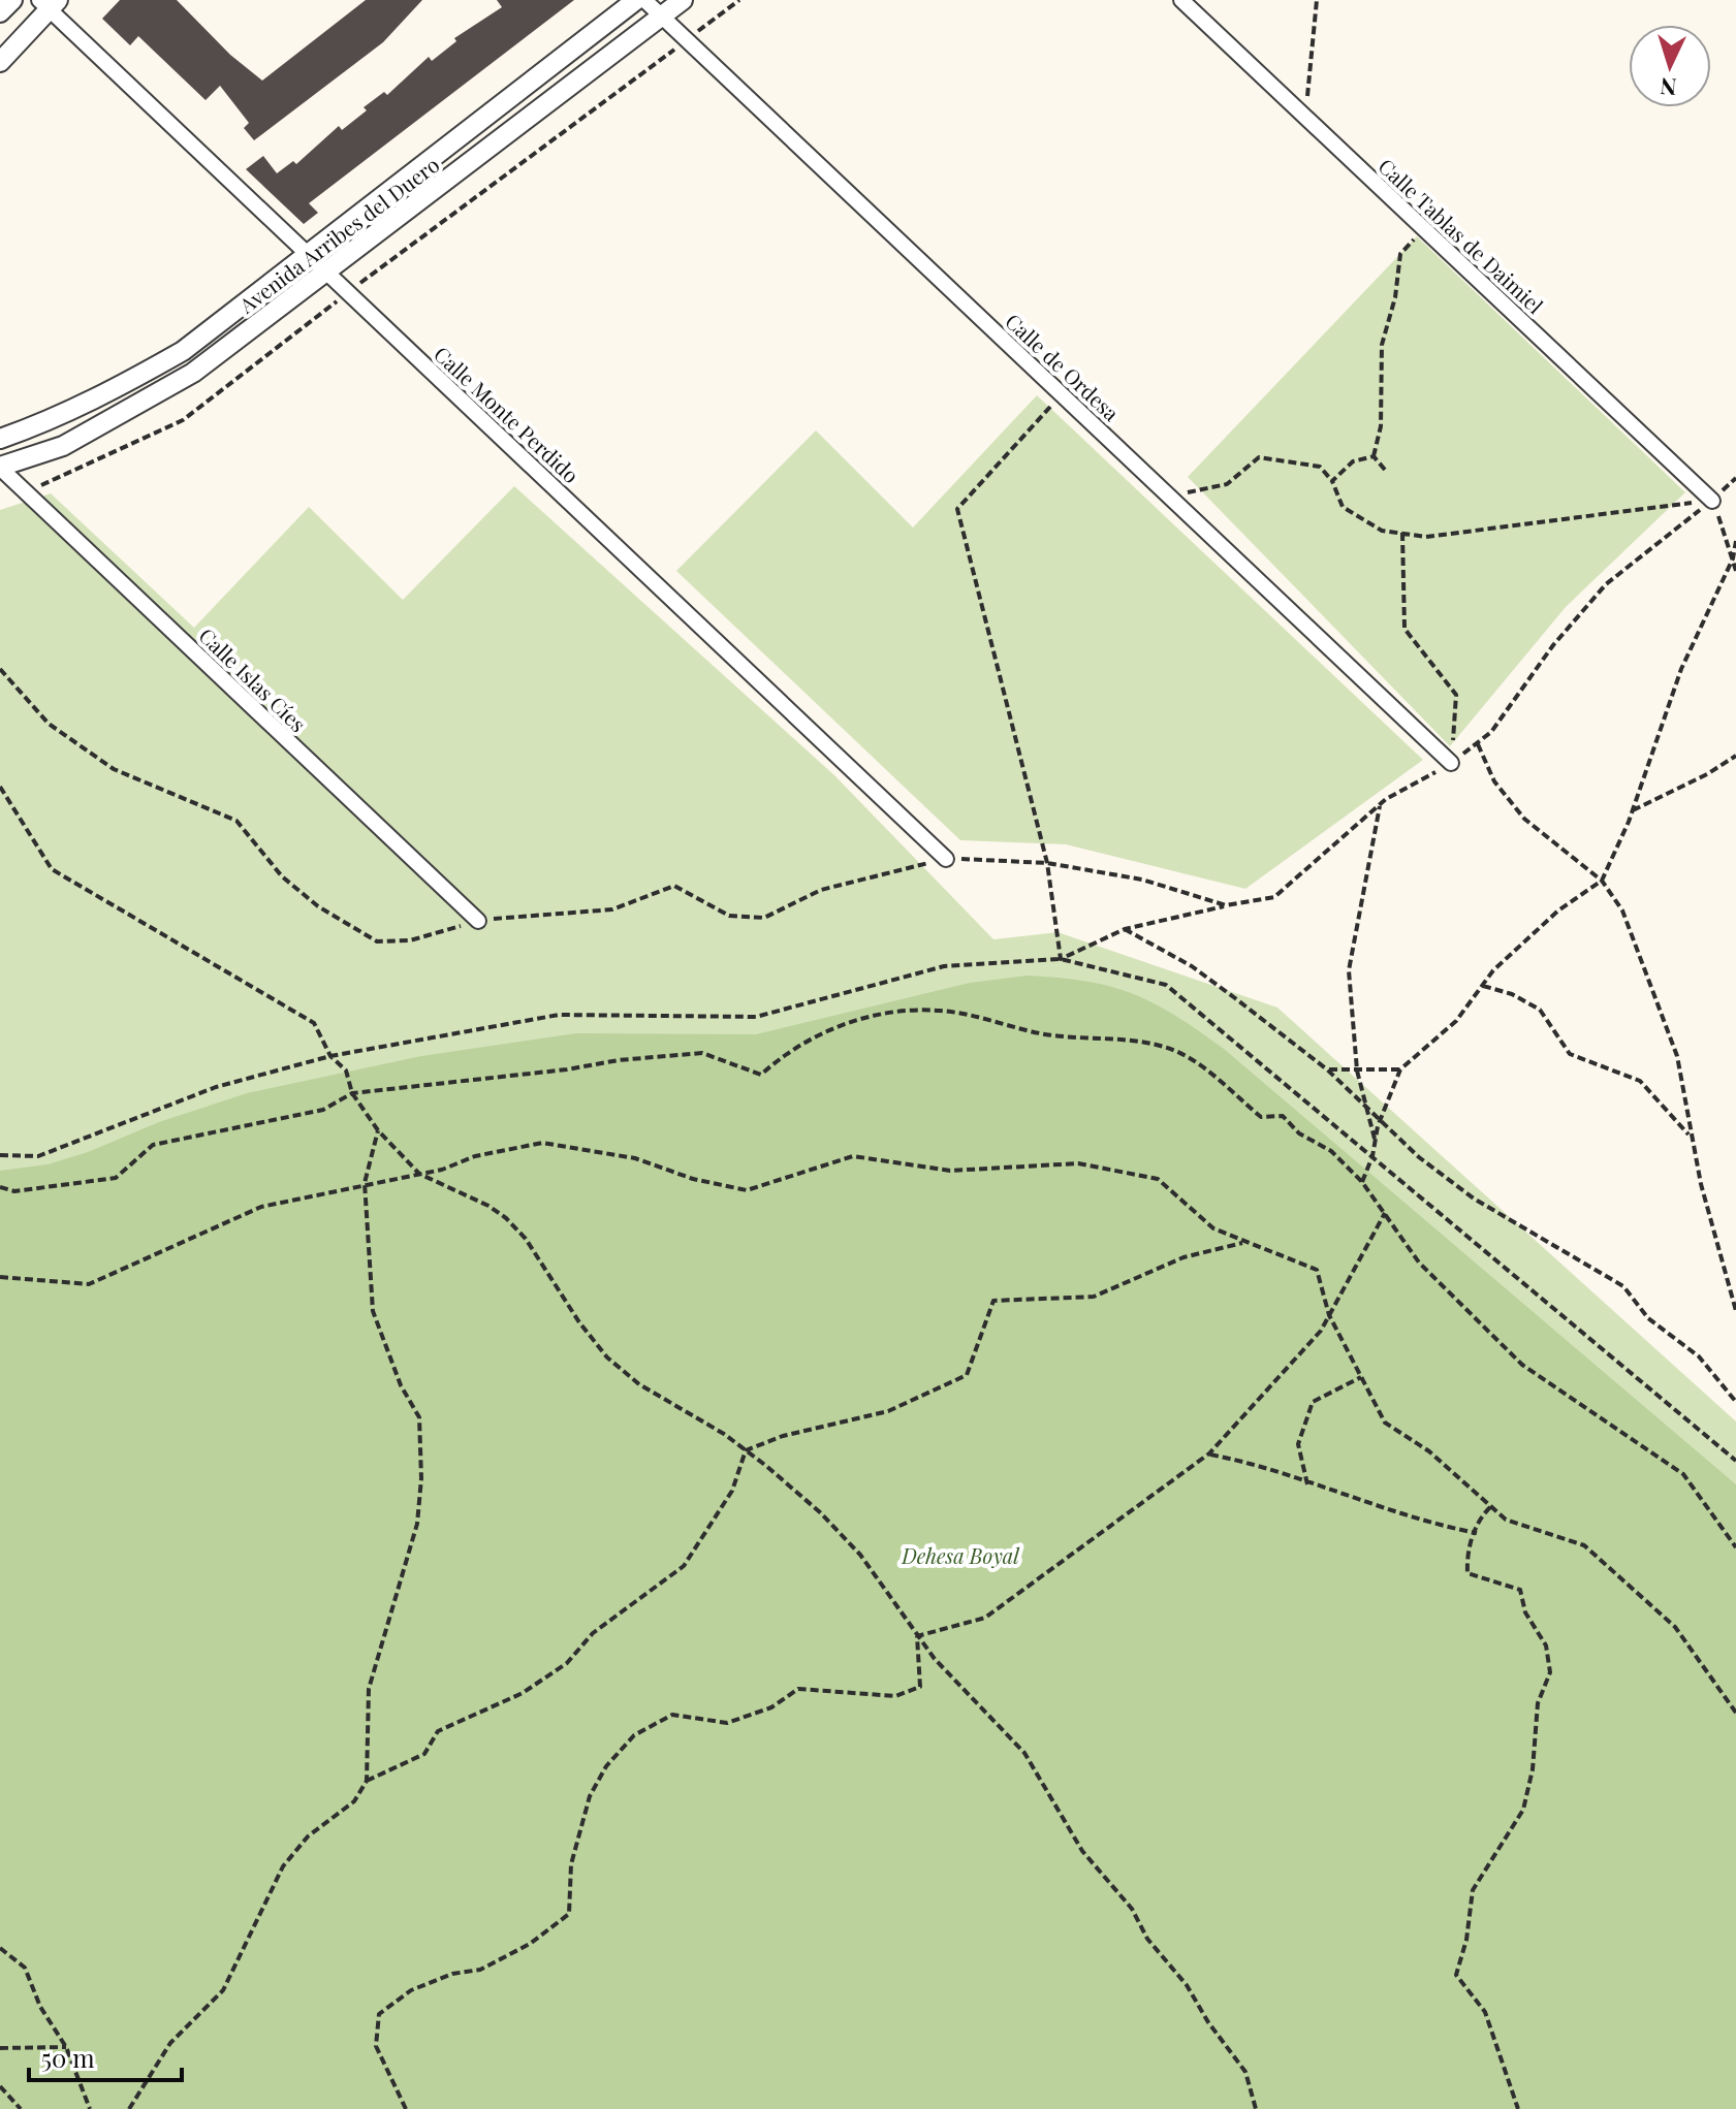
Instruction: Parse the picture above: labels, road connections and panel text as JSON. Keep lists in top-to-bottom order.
{
  "streets": {
    "street": [
      "Avenida Arribes del Duero",
      "Calle Tablas de Daimiel",
      "Calle de Ordesa",
      "Calle Monte Perdido",
      "Calle Islas Cíes"
    ]
  },
  "crossings": [
    ["Avenida Arribes del Duero", "Calle de Ordesa"],
    ["Avenida Arribes del Duero", "Calle Monte Perdido"],
    ["Avenida Arribes del Duero", "Calle Islas Cíes"]
  ],
  "parks": ["Dehesa Boyal"],
  "scale_bar": "50 m",
  "north": "bottom"
}
